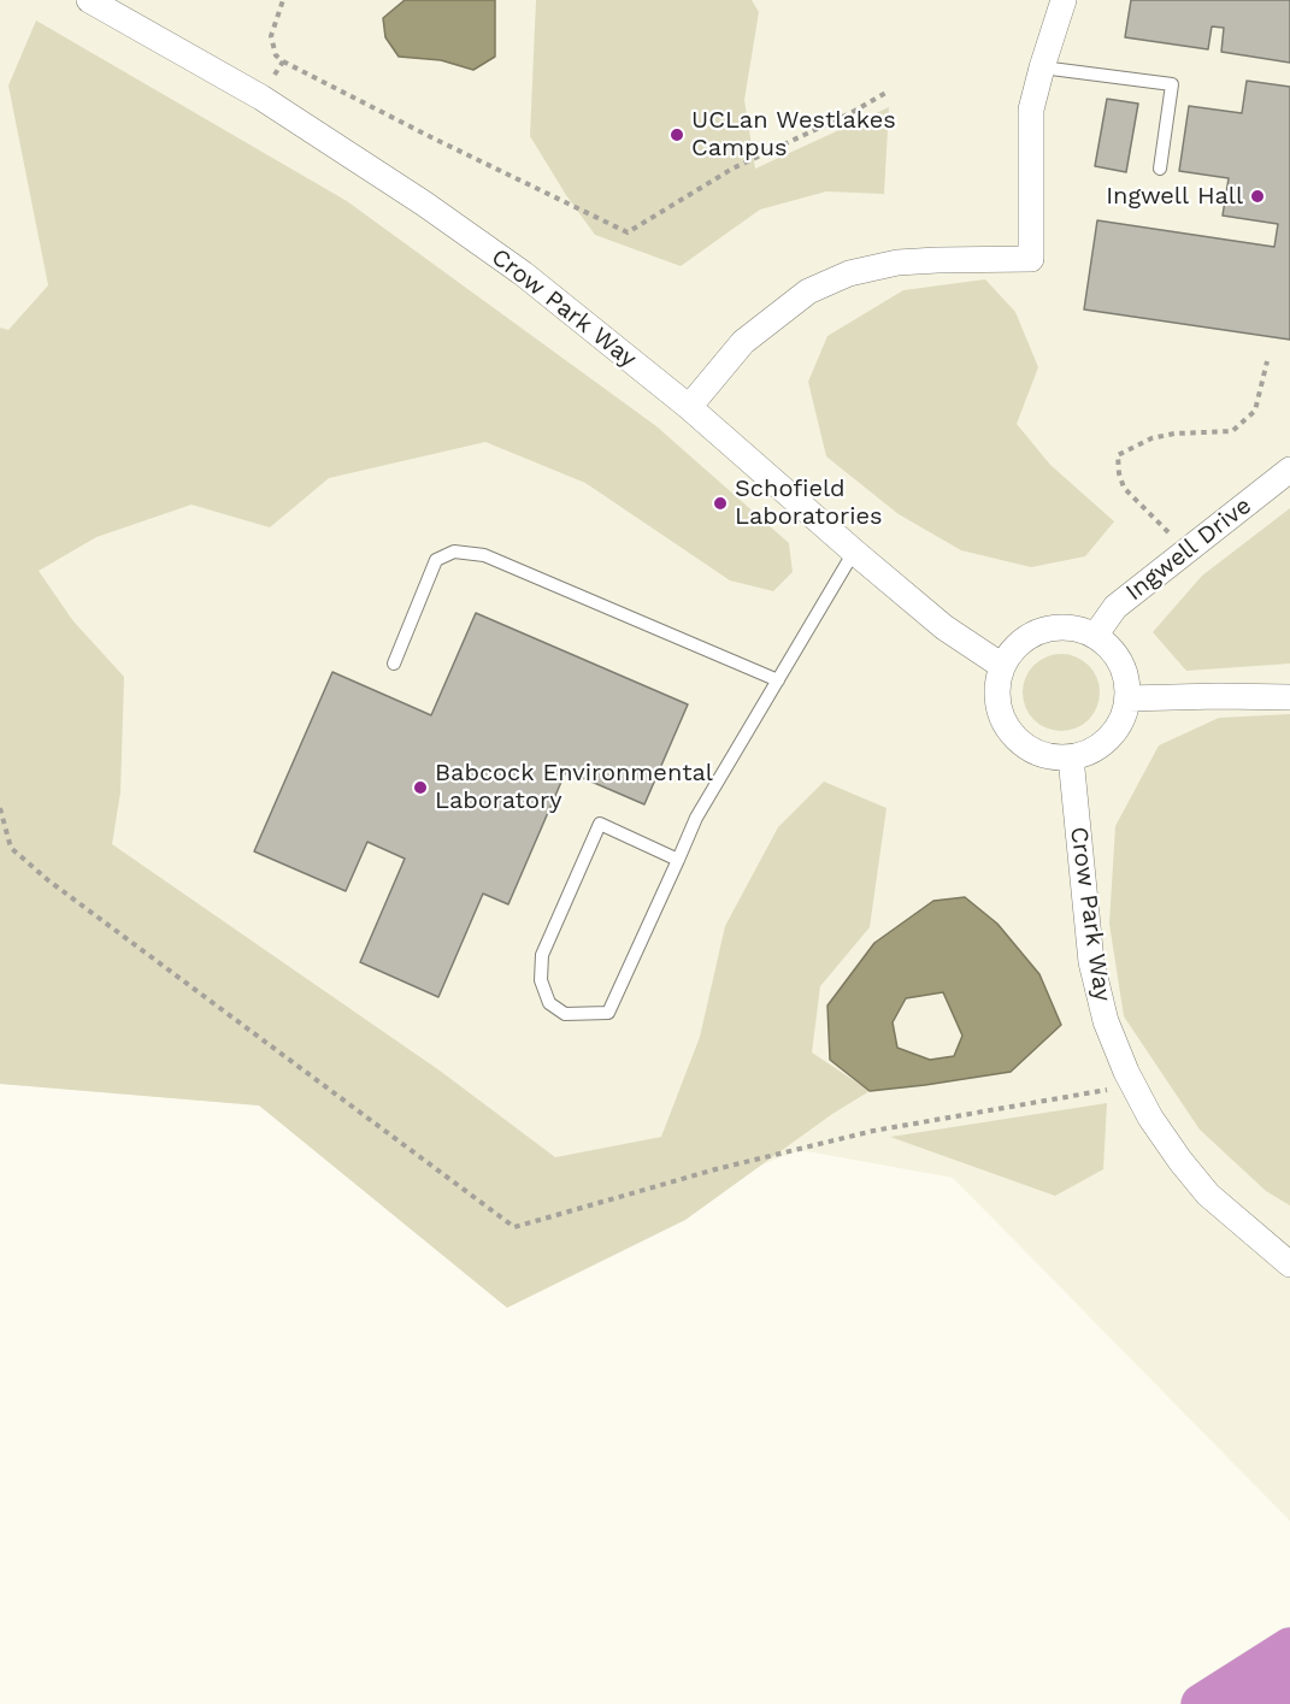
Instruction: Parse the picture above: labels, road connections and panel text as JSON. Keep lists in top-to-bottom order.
{
  "streets": {
    "street": ["Crow Park Way", "Ingwell Drive"]
  },
  "crossings": [
    ["Crow Park Way", "Ingwell Drive"]
  ],
  "places": [
    "UCLan Westlakes Campus",
    "Ingwell Hall",
    "Schofield Laboratories",
    "Babcock Environmental Laboratory"
  ]
}
